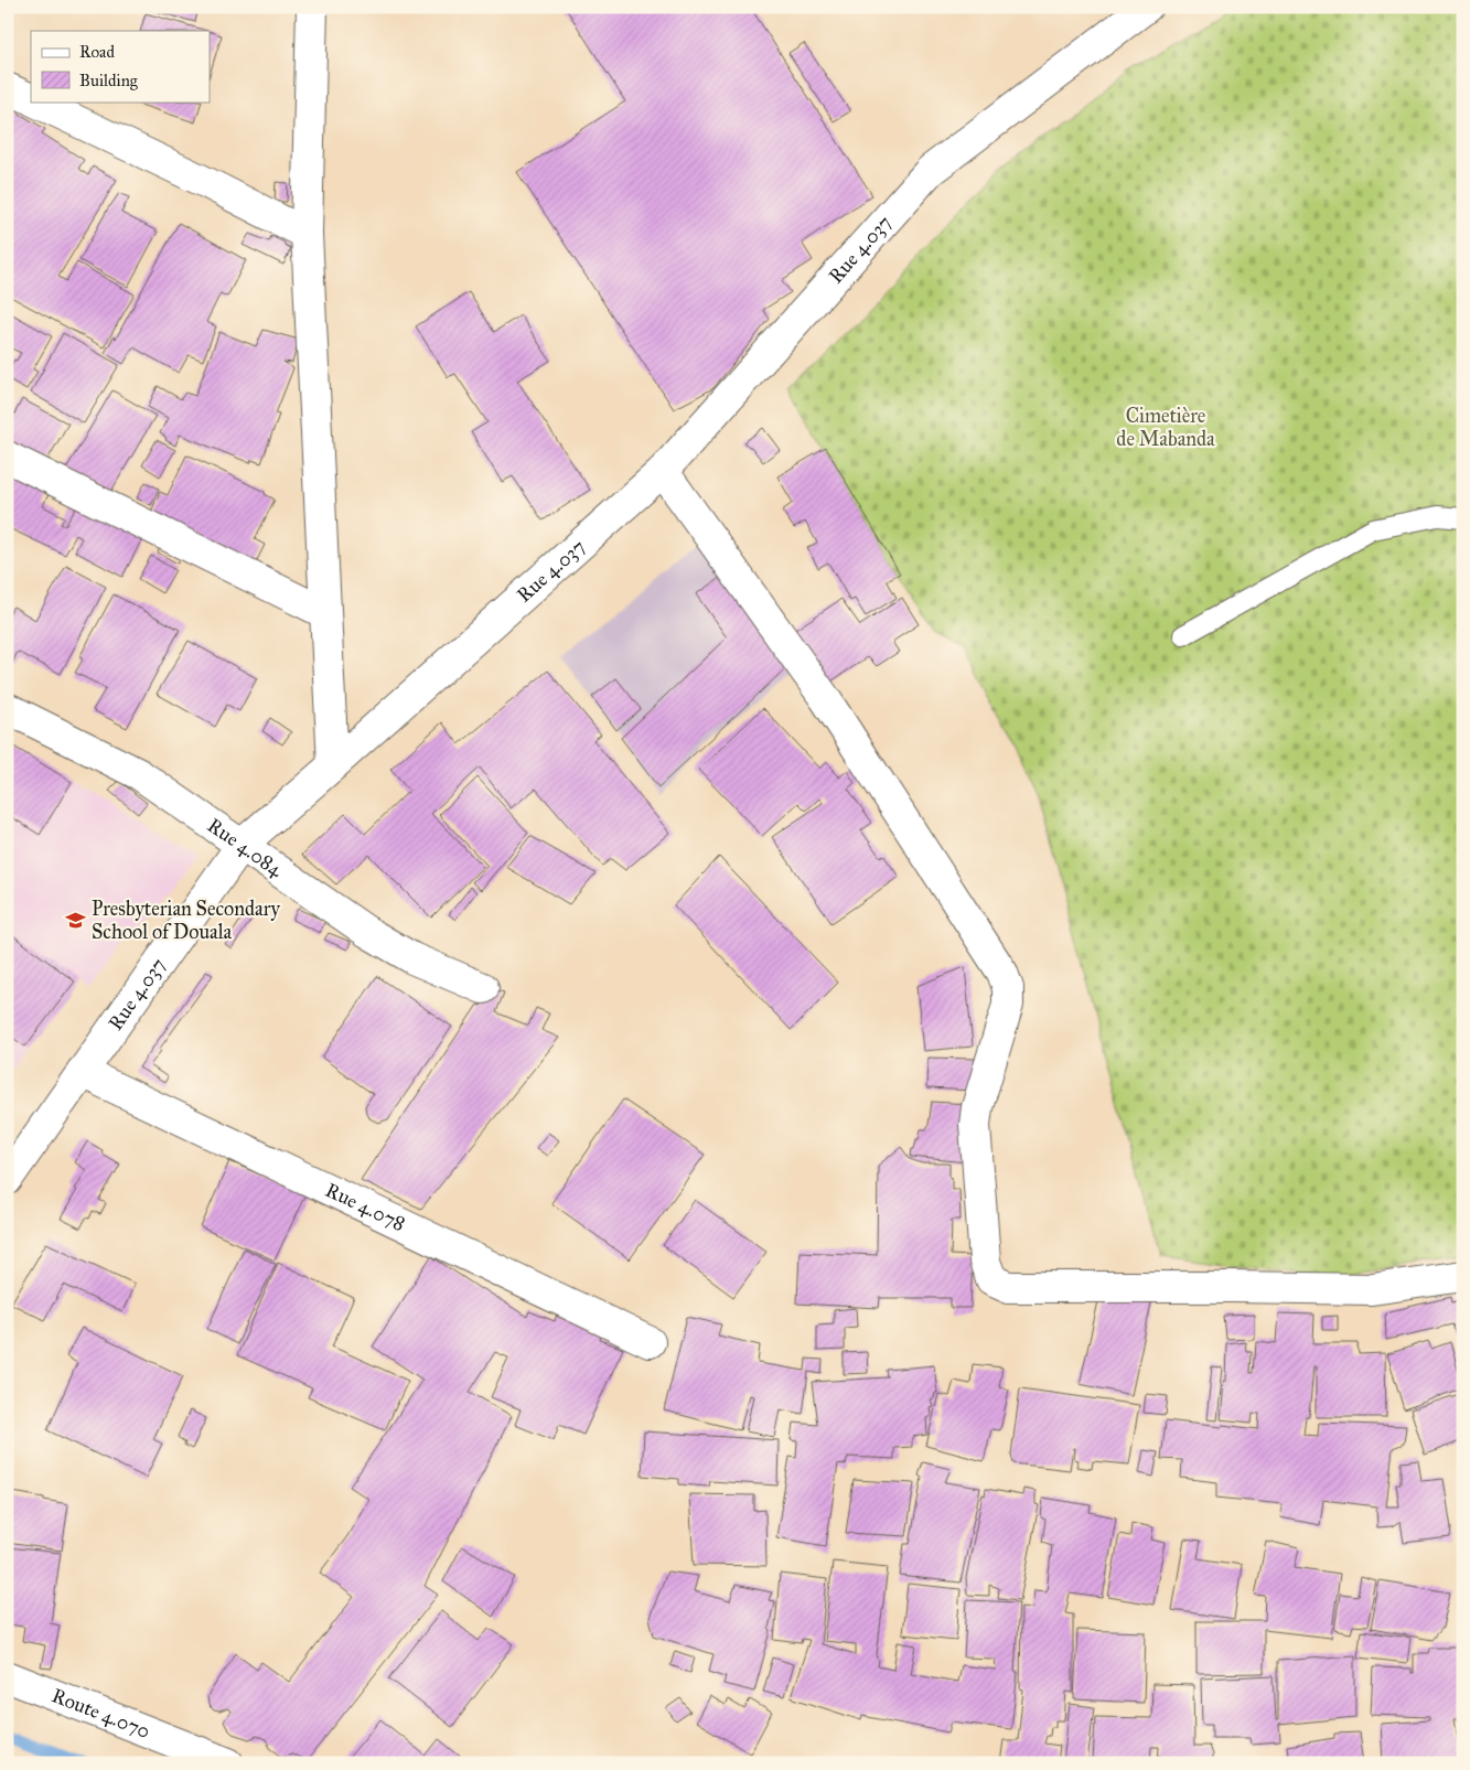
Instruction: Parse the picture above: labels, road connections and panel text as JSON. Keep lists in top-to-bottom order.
{
  "streets": {
    "street": [
      "Rue 4.037",
      "Rue 4.084",
      "Rue 4.078",
      "Route 4.070"
    ]
  },
  "crossings": [
    ["Rue 4.037", "Rue 4.084"],
    ["Rue 4.037", "Rue 4.078"]
  ],
  "parks": ["Cimetière de Mabanda"],
  "places": {
    "school or university": ["Presbyterian Secondary School of Douala"]
  },
  "legend": ["Road", "Building"]
}
